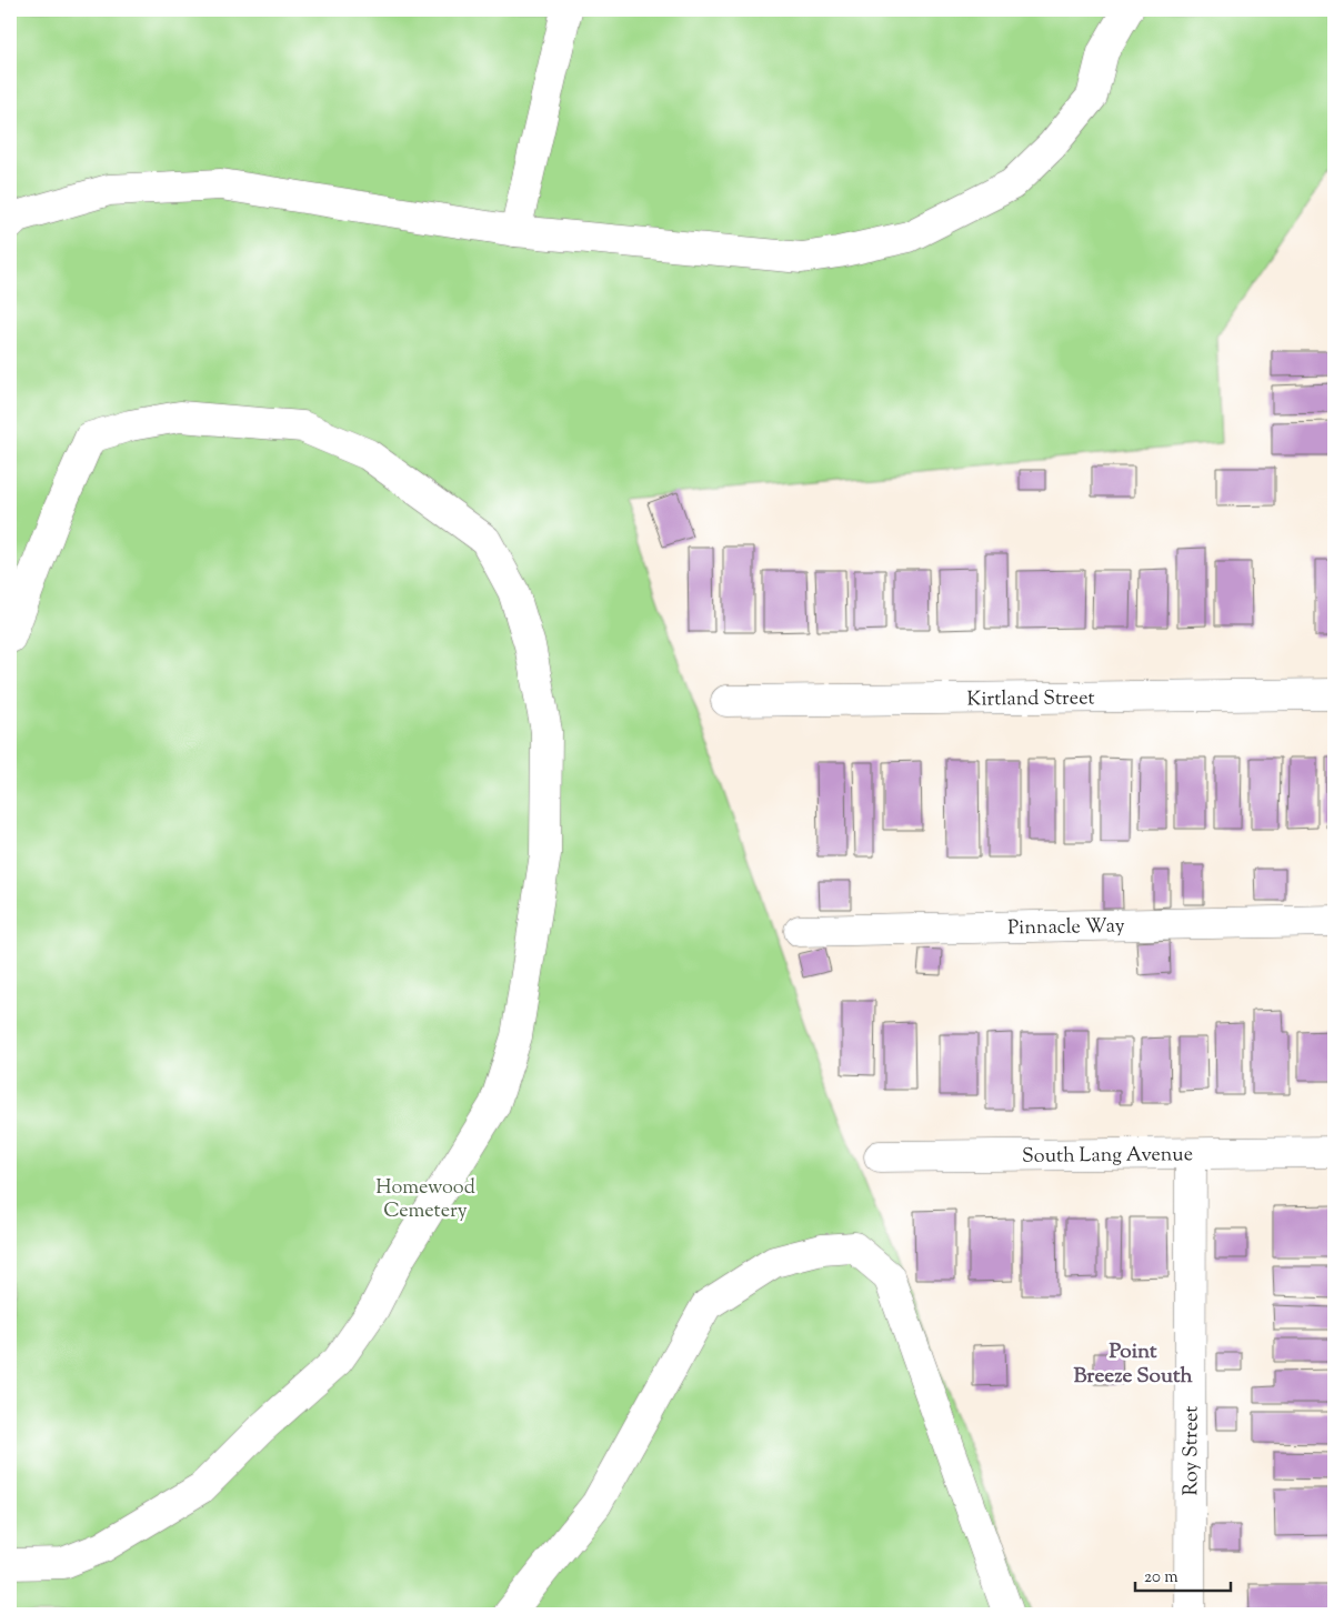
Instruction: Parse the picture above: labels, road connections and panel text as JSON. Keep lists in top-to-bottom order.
{
  "streets": {
    "street": [
      "Kirtland Street",
      "Pinnacle Way",
      "South Lang Avenue",
      "Roy Street"
    ]
  },
  "crossings": [
    ["South Lang Avenue", "Roy Street"]
  ],
  "districts": ["Point Breeze South"],
  "parks": ["Homewood Cemetery"],
  "scale_bar": "20 m"
}
